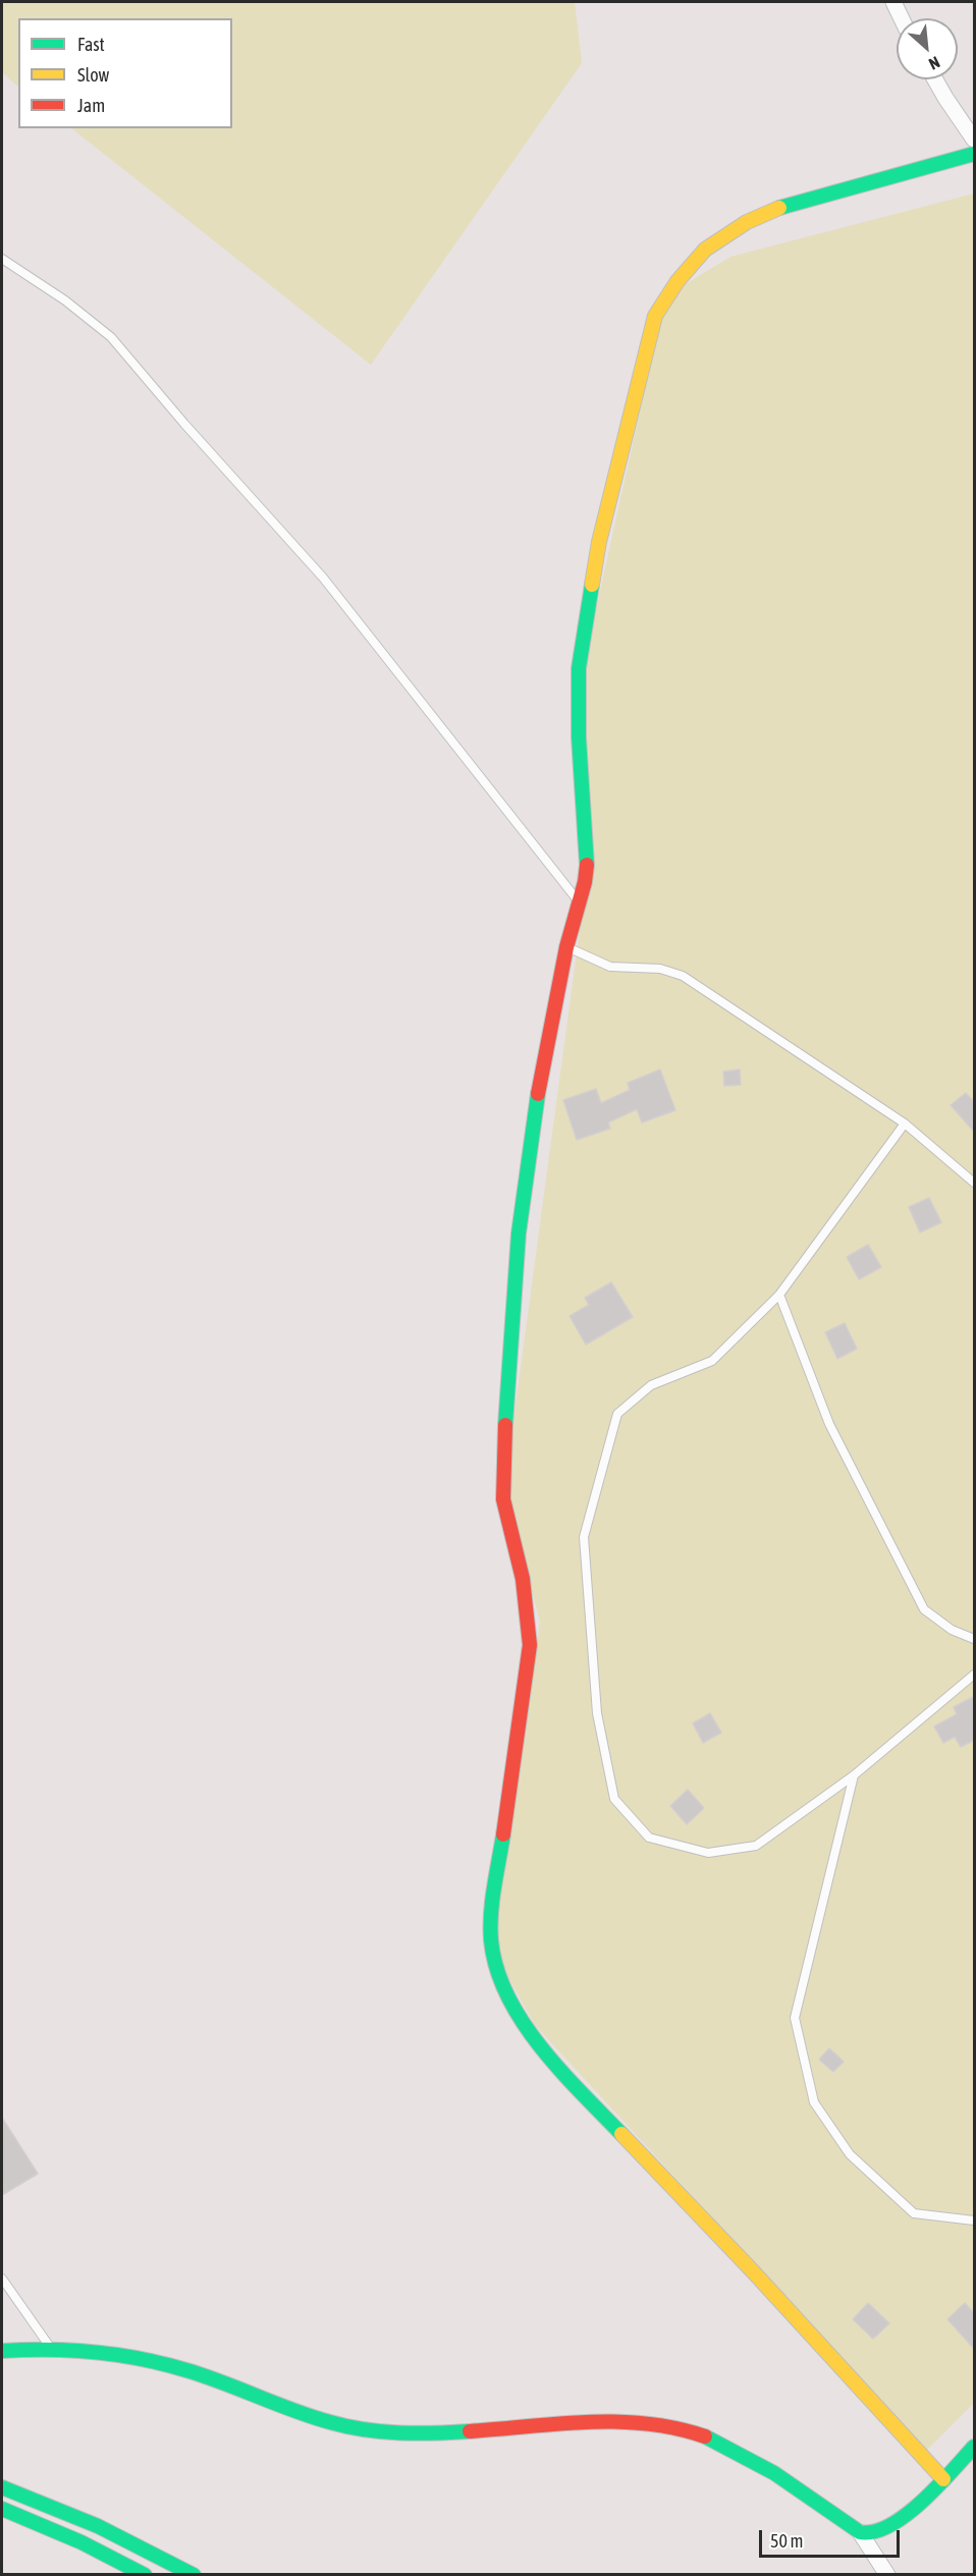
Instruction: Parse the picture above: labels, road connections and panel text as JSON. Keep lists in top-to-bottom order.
{
  "legend": ["Fast", "Slow", "Jam"],
  "scale_bar": "50 m",
  "north": "bottom right"
}
